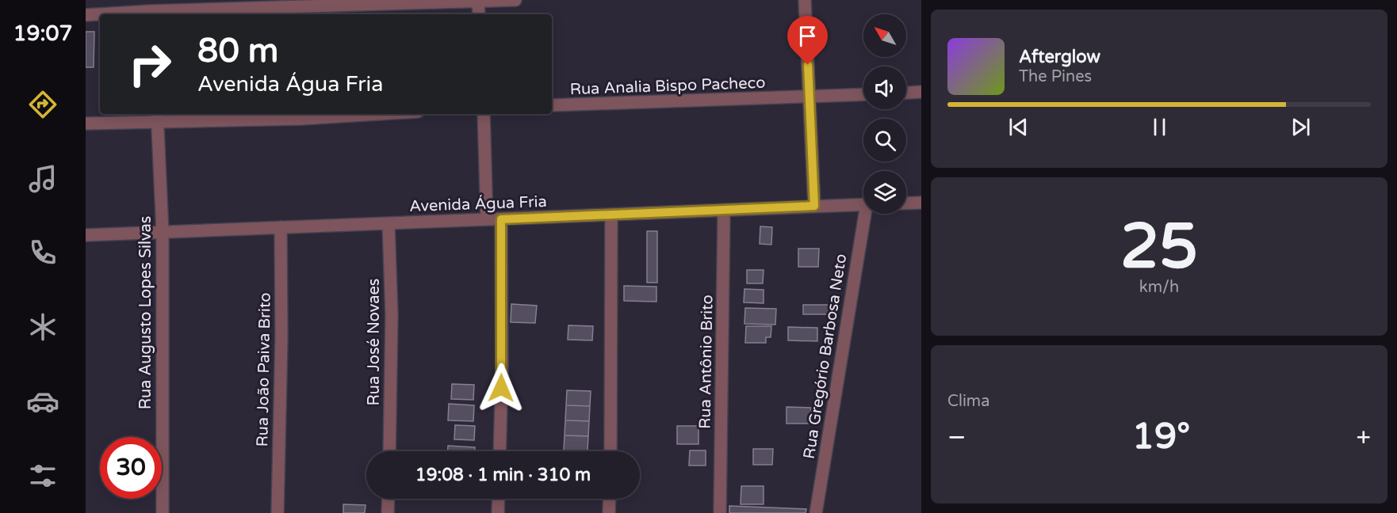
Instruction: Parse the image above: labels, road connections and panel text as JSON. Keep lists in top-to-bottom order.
{
  "streets": {
    "street": [
      "Rua Analia Bispo Pacheco",
      "Avenida Água Fria",
      "Rua Augusto Lopes Silvas",
      "Rua José Novaes",
      "Rua Gregório Barbosa Neto",
      "Rua Antônio Brito",
      "Rua João Paiva Brito"
    ]
  },
  "crossings": [
    ["Avenida Água Fria", "Rua Augusto Lopes Silvas"],
    ["Avenida Água Fria", "Rua José Novaes"],
    ["Avenida Água Fria", "Rua Antônio Brito"],
    ["Avenida Água Fria", "Rua João Paiva Brito"]
  ],
  "north": "top left",
  "page": {
    "tabs": "19:07",
    "turn": ["80 m", "Avenida Água Fria"],
    "song": ["Afterglow", "The Pines"],
    "tile": [
      ["25", "km/h"],
      "Clima"
    ],
    "heat": ["−", "19°", "+"],
    "limit": "30",
    "trip": "19:08 · 1 min · 310 m"
  }
}
